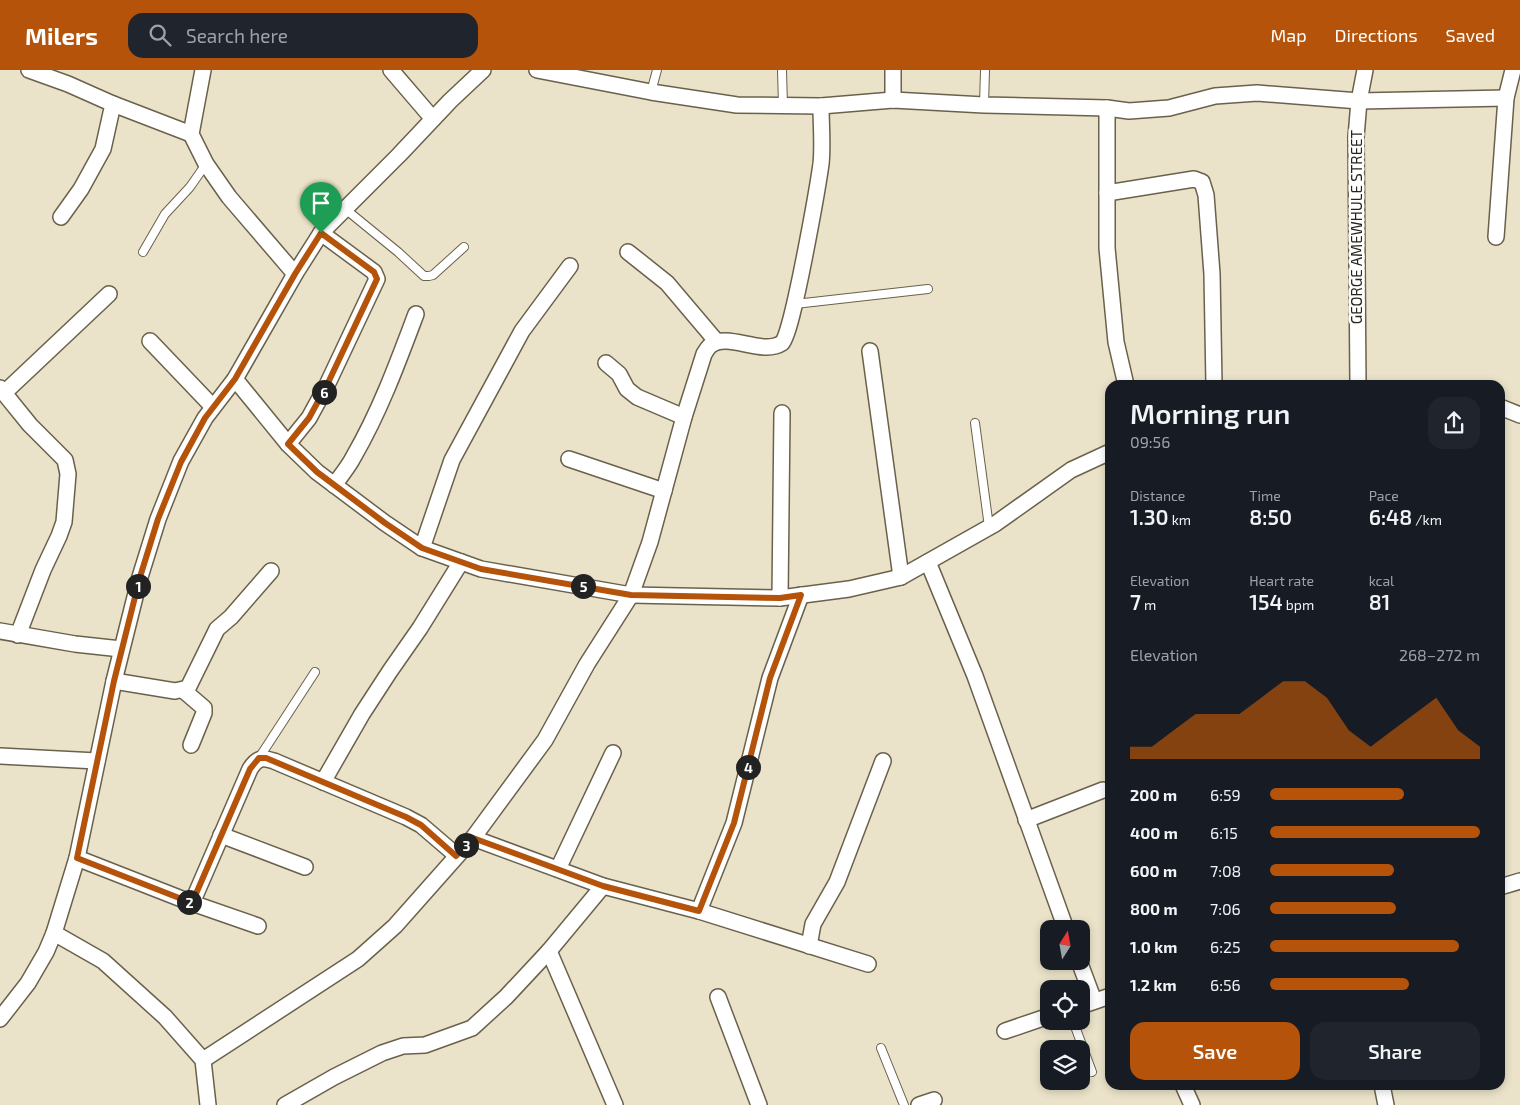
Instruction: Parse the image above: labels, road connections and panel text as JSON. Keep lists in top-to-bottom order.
{
  "streets": {
    "street": ["GEORGE AMEWHULE STREET"]
  },
  "north": "top",
  "page": {
    "header": "Milers",
    "search": "Search here",
    "nav": ["Map", "Directions", "Saved"],
    "pins": [
      "6",
      "1",
      "5",
      "4",
      "3",
      "2"
    ],
    "heading": ["Morning run", "09:56"],
    "stats": [
      ["Distance", "1.30 km"],
      ["Time", "8:50"],
      ["Pace", "6:48 /km"],
      ["Elevation", "7 m"],
      ["Heart rate", "154 bpm"],
      ["kcal", "81"]
    ],
    "chart": ["Elevation", "268–272 m"],
    "list": [
      {
        "name": "200 m",
        "note": "6:59"
      },
      {
        "name": "400 m",
        "note": "6:15"
      },
      {
        "name": "600 m",
        "note": "7:08"
      },
      {
        "name": "800 m",
        "note": "7:06"
      },
      {
        "name": "1.0 km",
        "note": "6:25"
      },
      {
        "name": "1.2 km",
        "note": "6:56"
      }
    ],
    "buttons": ["Save", "Share"]
  }
}
